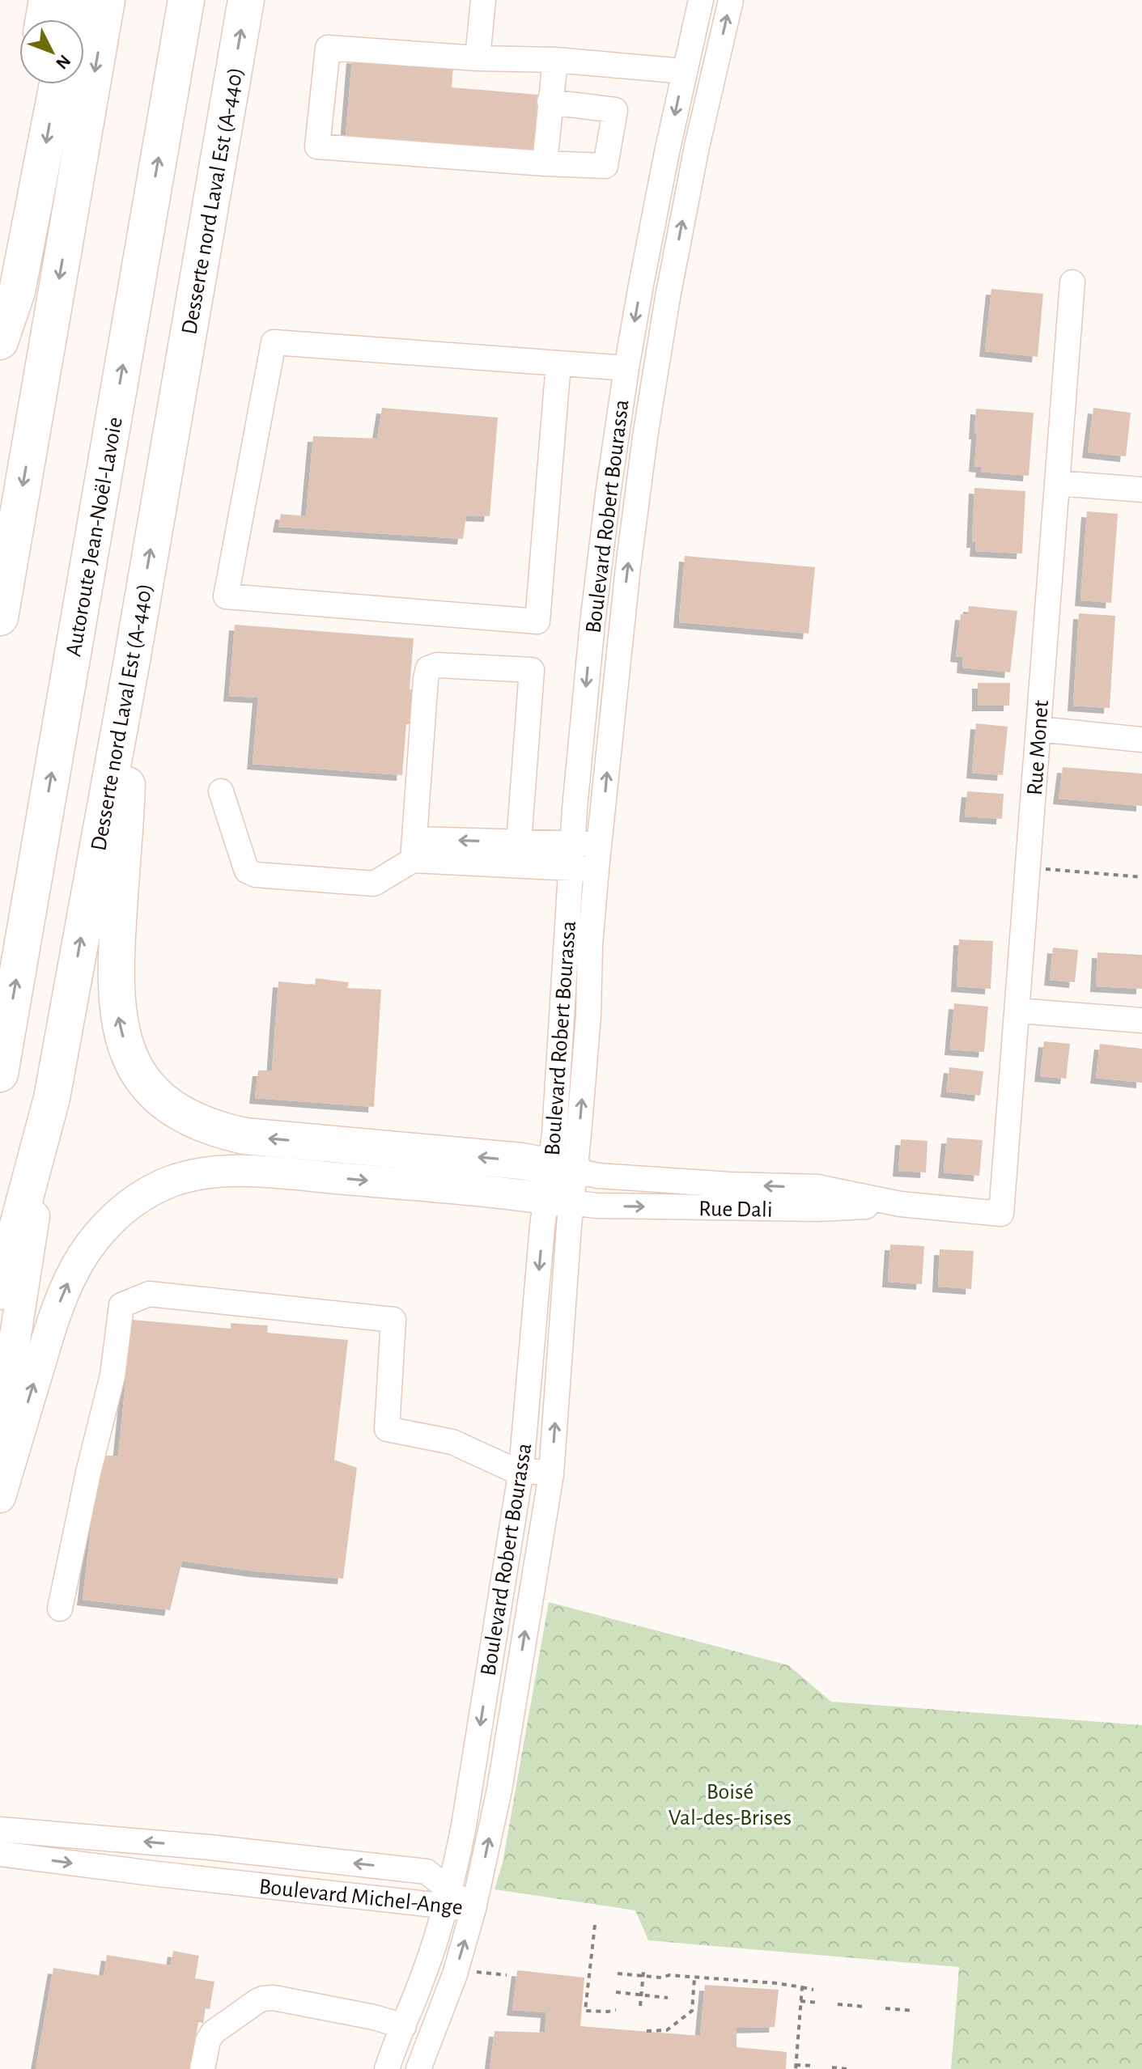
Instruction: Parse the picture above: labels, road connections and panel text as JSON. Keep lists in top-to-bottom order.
{
  "streets": {
    "highway": ["Desserte nord Laval Est (A-440)", "Autoroute Jean-Noël-Lavoie"],
    "street": [
      "Boulevard Robert Bourassa",
      "Rue Monet",
      "Rue Dali",
      "Boulevard Michel-Ange"
    ]
  },
  "crossings": [
    ["Boulevard Robert Bourassa", "Rue Dali"],
    ["Boulevard Robert Bourassa", "Boulevard Michel-Ange"],
    ["Rue Monet", "Rue Dali"]
  ],
  "parks": ["Boisé Val-des-Brises"],
  "north": "bottom right"
}
